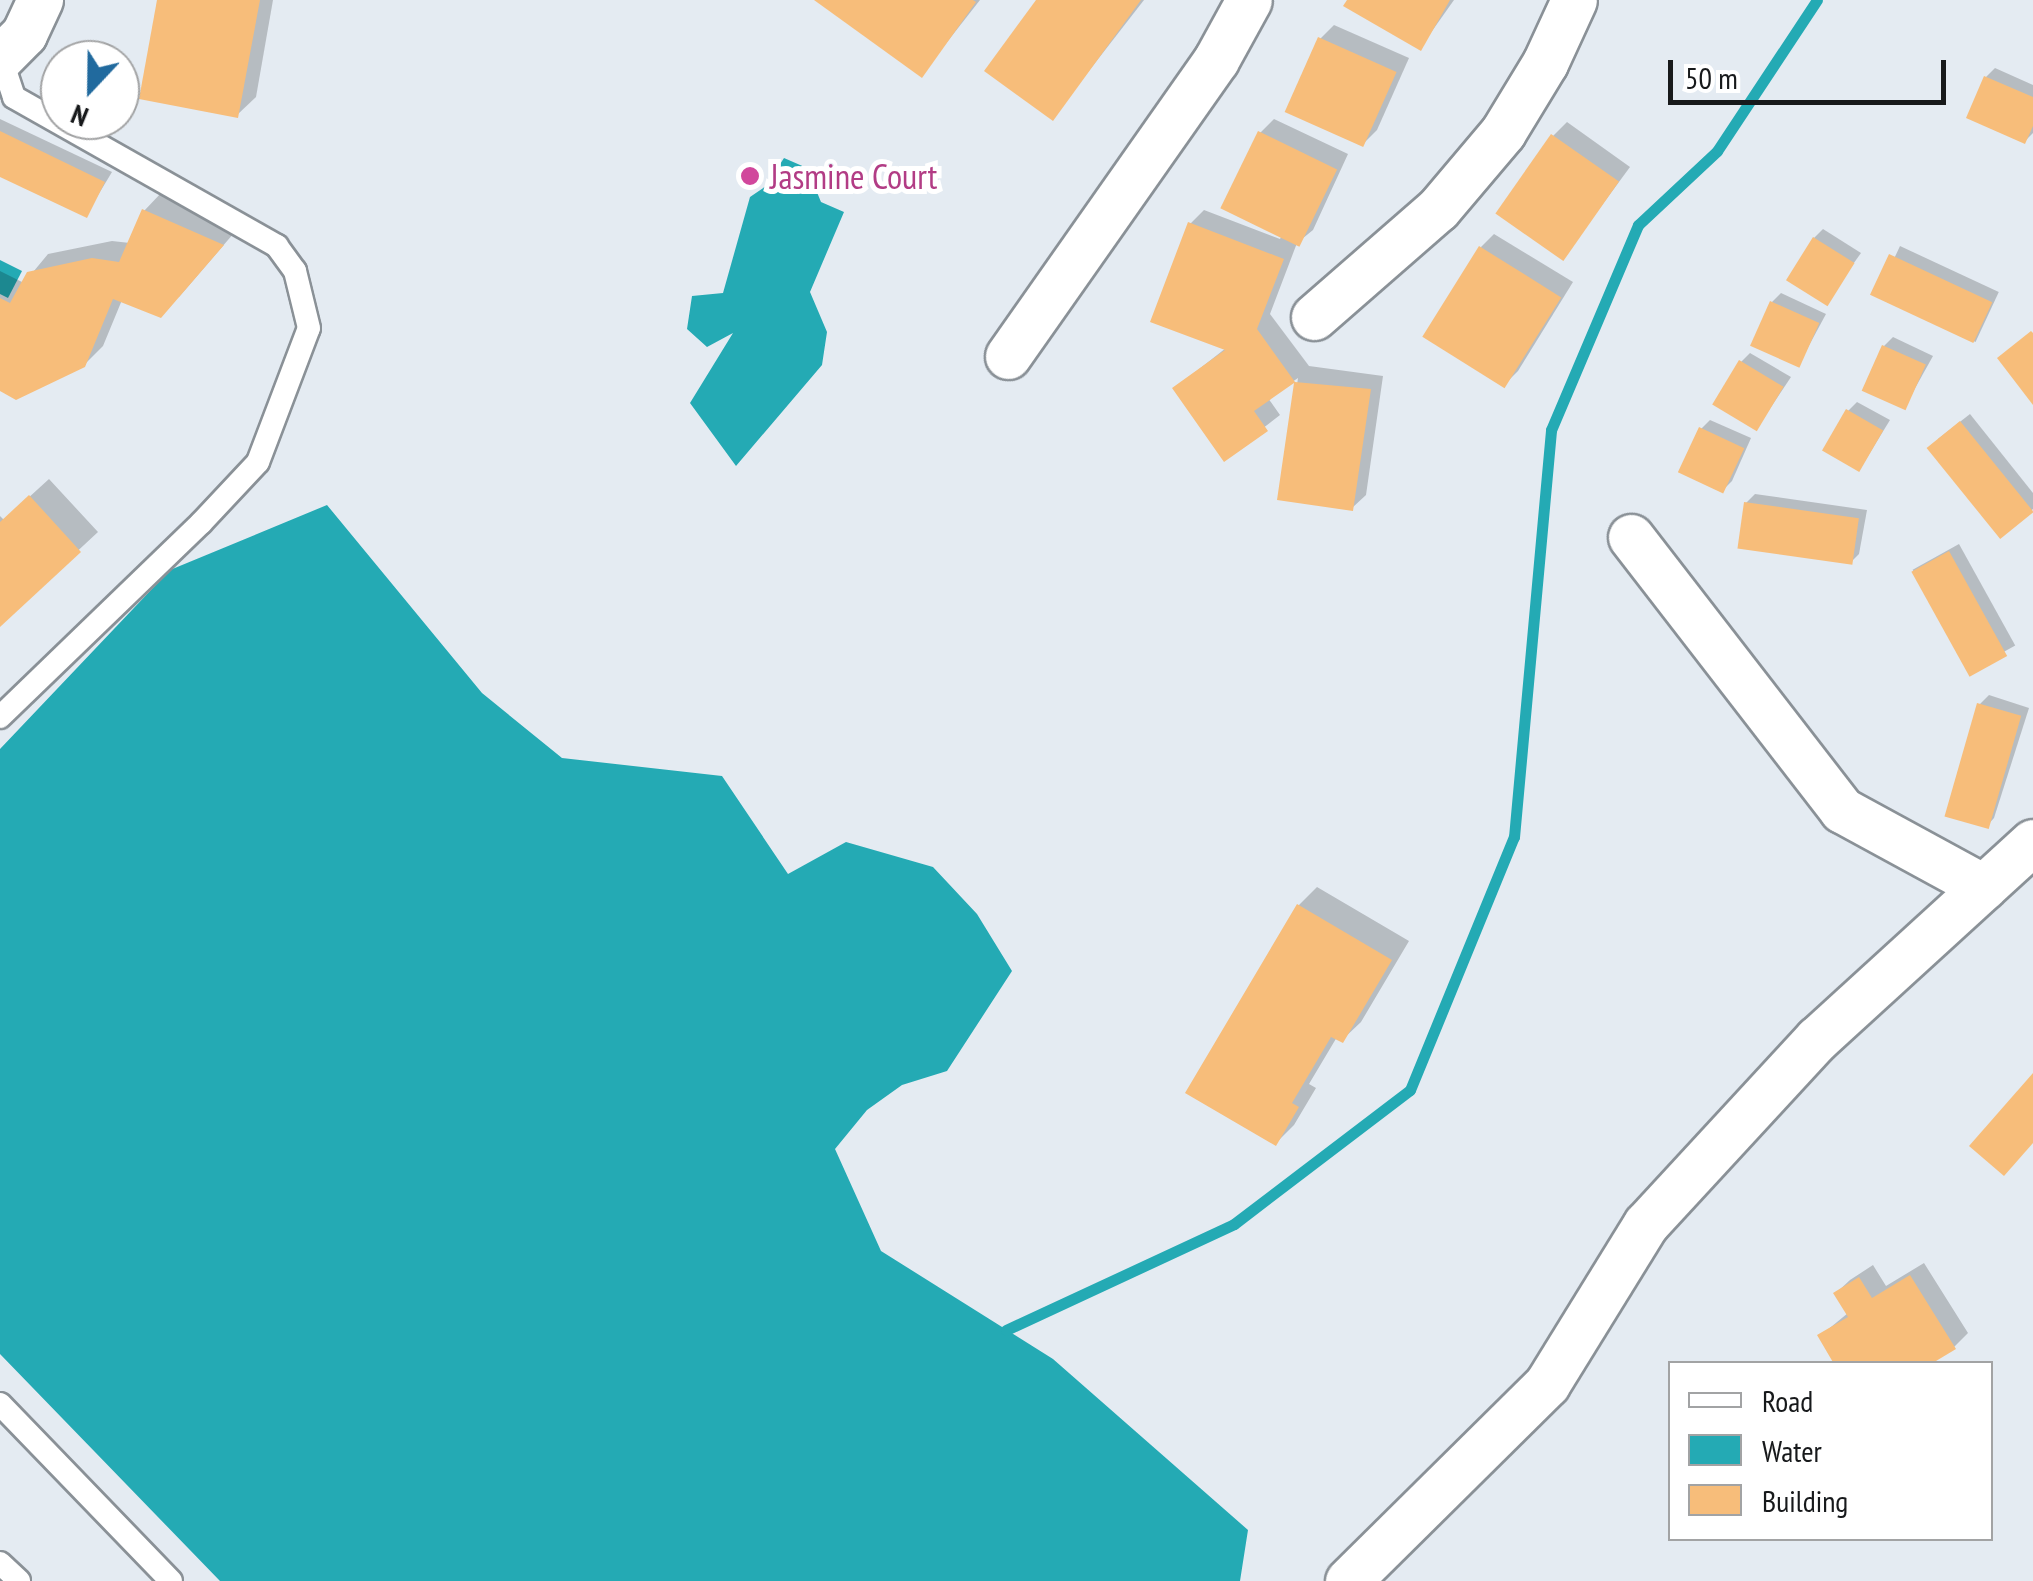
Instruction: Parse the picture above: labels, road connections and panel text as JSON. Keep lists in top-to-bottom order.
{
  "places": ["Jasmine Court"],
  "legend": ["Road", "Water", "Building"],
  "scale_bar": "50 m",
  "north": "bottom"
}
